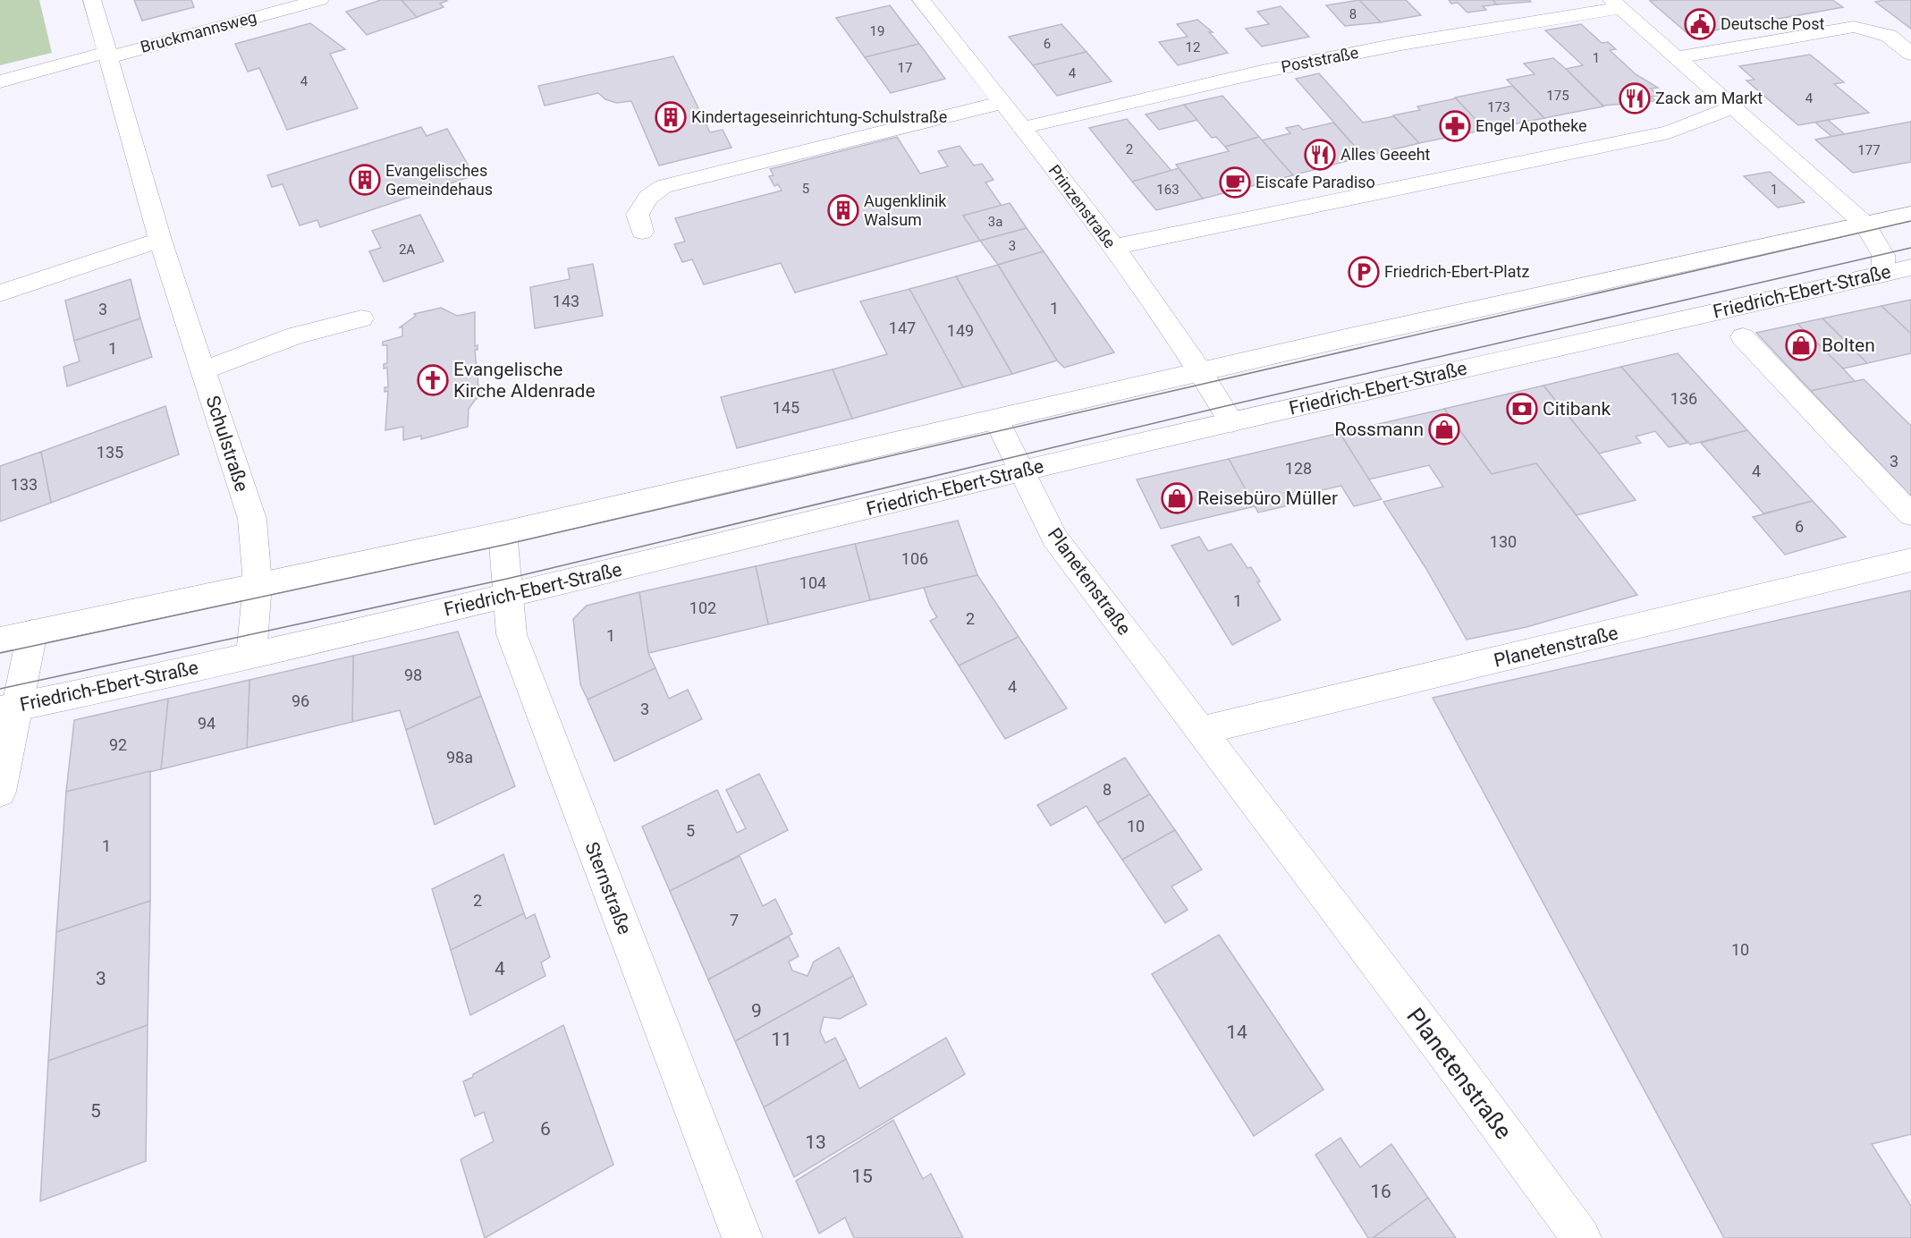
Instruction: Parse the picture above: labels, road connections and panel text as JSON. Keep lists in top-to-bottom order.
{
  "streets": {
    "street": [
      "Bruckmannsweg",
      "Poststraße",
      "Prinzenstraße",
      "Friedrich-Ebert-Straße",
      "Schulstraße",
      "Planetenstraße",
      "Sternstraße"
    ]
  },
  "crossings": [
    ["Bruckmannsweg", "Schulstraße"],
    ["Poststraße", "Prinzenstraße"],
    ["Prinzenstraße", "Friedrich-Ebert-Straße"],
    ["Friedrich-Ebert-Straße", "Schulstraße"],
    ["Friedrich-Ebert-Straße", "Planetenstraße"],
    ["Friedrich-Ebert-Straße", "Sternstraße"]
  ],
  "places": {
    "public building": ["Deutsche Post"],
    "restaurant": ["Zack am Markt", "Alles Geeeht"],
    "building": ["Kindertageseinrichtung-Schulstraße", "Evangelisches Gemeindehaus", "Augenklinik Walsum"],
    "pharmacy": ["Engel Apotheke"],
    "cafe": ["Eiscafe Paradiso"],
    "parking": ["Friedrich-Ebert-Platz"],
    "shop": ["Bolten", "Rossmann", "Reisebüro Müller"],
    "church": ["Evangelische Kirche Aldenrade"],
    "bank": ["Citibank"]
  },
  "house_numbers": [
    "8",
    "19",
    "6",
    "12",
    "1",
    "17",
    "4",
    "4",
    "175",
    "4",
    "173",
    "2",
    "177",
    "5",
    "163",
    "1",
    "3a",
    "3",
    "2A",
    "143",
    "1",
    "3",
    "147",
    "149",
    "1",
    "136",
    "145",
    "135",
    "3",
    "128",
    "4",
    "133",
    "6",
    "130",
    "106",
    "104",
    "1",
    "102",
    "2",
    "1",
    "98",
    "4",
    "96",
    "3",
    "94",
    "92",
    "98a",
    "8",
    "10",
    "5",
    "1",
    "2",
    "7",
    "10",
    "4",
    "3",
    "9",
    "14",
    "11",
    "5",
    "6",
    "13",
    "15",
    "16"
  ]
}
